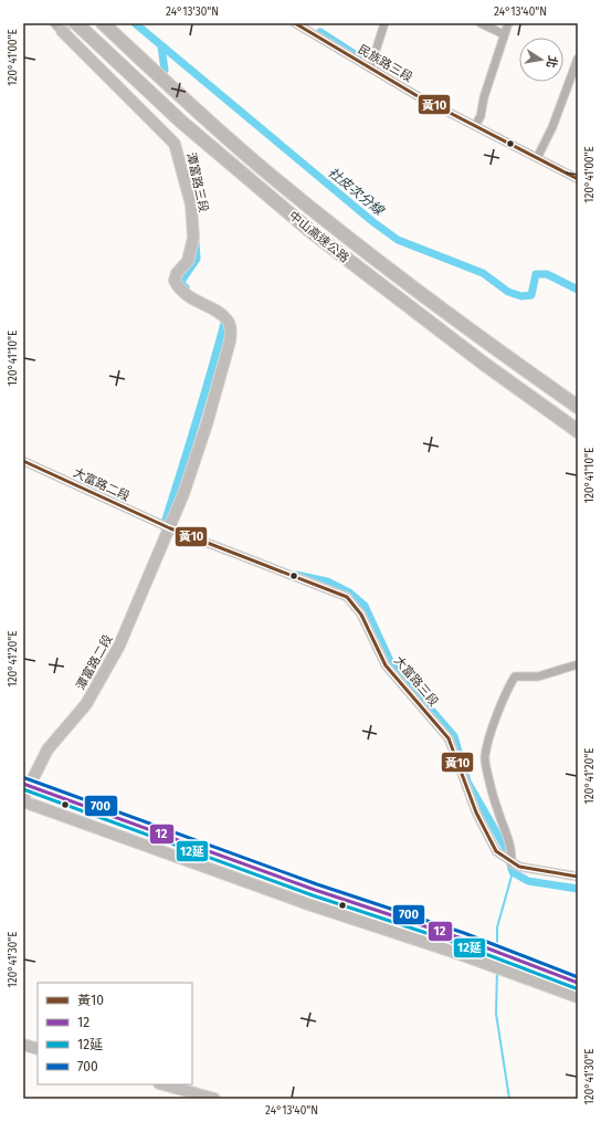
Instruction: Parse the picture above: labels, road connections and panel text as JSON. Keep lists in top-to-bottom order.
{
  "streets": {
    "highway": ["中山高速公路"],
    "street": [
      "民族路三段",
      "潭富路三段",
      "大富路二段",
      "潭富路二段",
      "大富路三段"
    ]
  },
  "crossings": [
    ["潭富路三段", "大富路二段"],
    ["潭富路三段", "潭富路二段"],
    ["潭富路三段", "大富路三段"],
    ["大富路二段", "潭富路二段"],
    ["大富路二段", "大富路三段"],
    ["潭富路二段", "大富路三段"]
  ],
  "water": ["社皮次分線"],
  "lines": [
    "transit line 黃10",
    "transit line 700",
    "transit line 12",
    "transit line 12延"
  ],
  "legend": [
    "黃10",
    "12",
    "12延",
    "700"
  ],
  "north": "right",
  "coordinates": [
    "24°13'30\"N",
    "24°13'40\"N",
    "120°41'00\"E",
    "120°41'10\"E",
    "120°41'20\"E",
    "120°41'30\"E"
  ]
}
